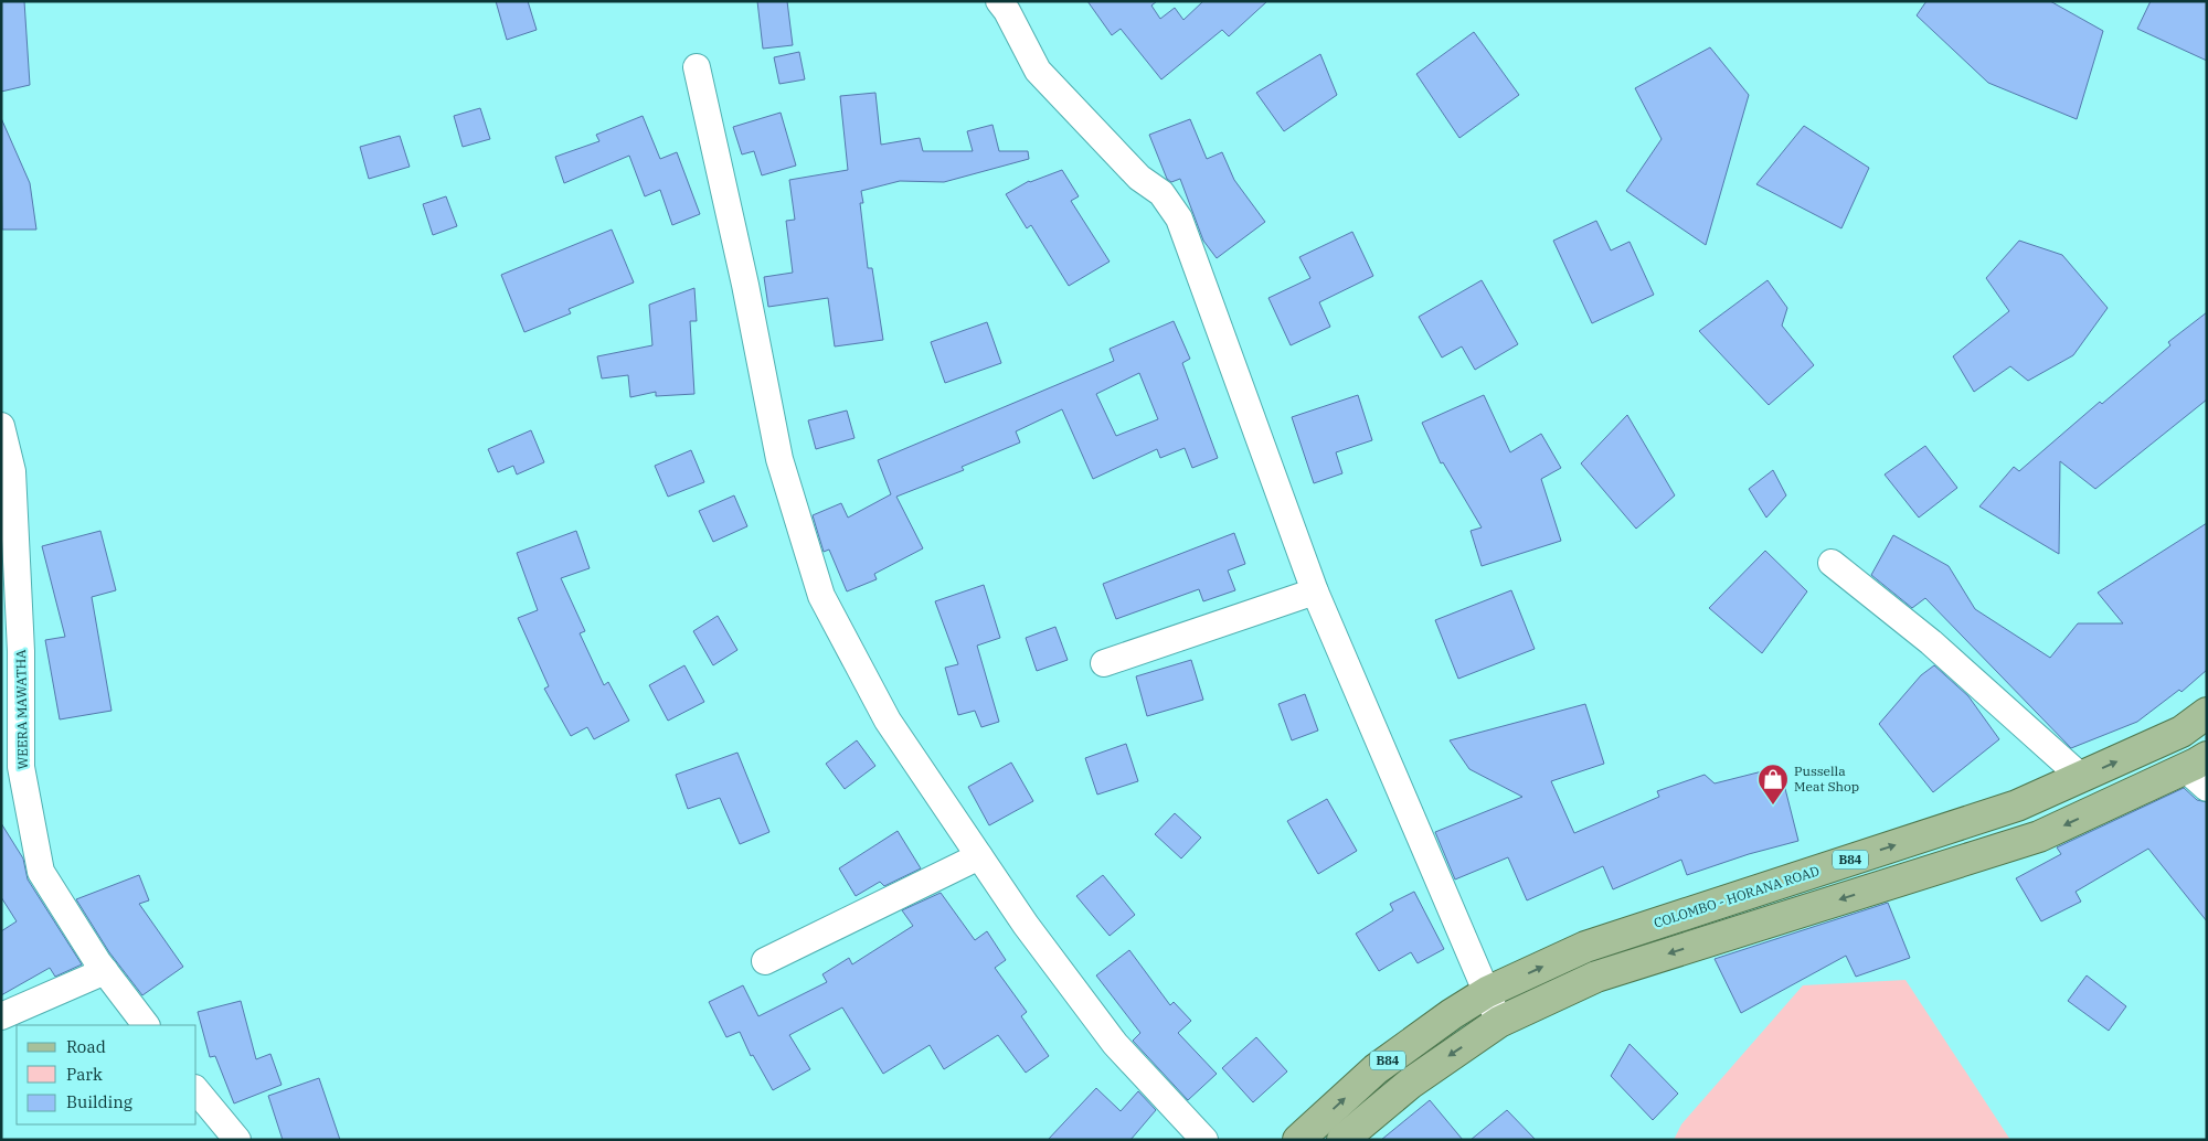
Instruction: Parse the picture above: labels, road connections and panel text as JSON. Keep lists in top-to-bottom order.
{
  "streets": {
    "main road": ["B84", "COLOMBO - HORANA ROAD"],
    "street": ["WEERA MAWATHA"]
  },
  "places": {
    "shop": ["Pussella Meat Shop"]
  },
  "legend": ["Road", "Park", "Building"]
}
